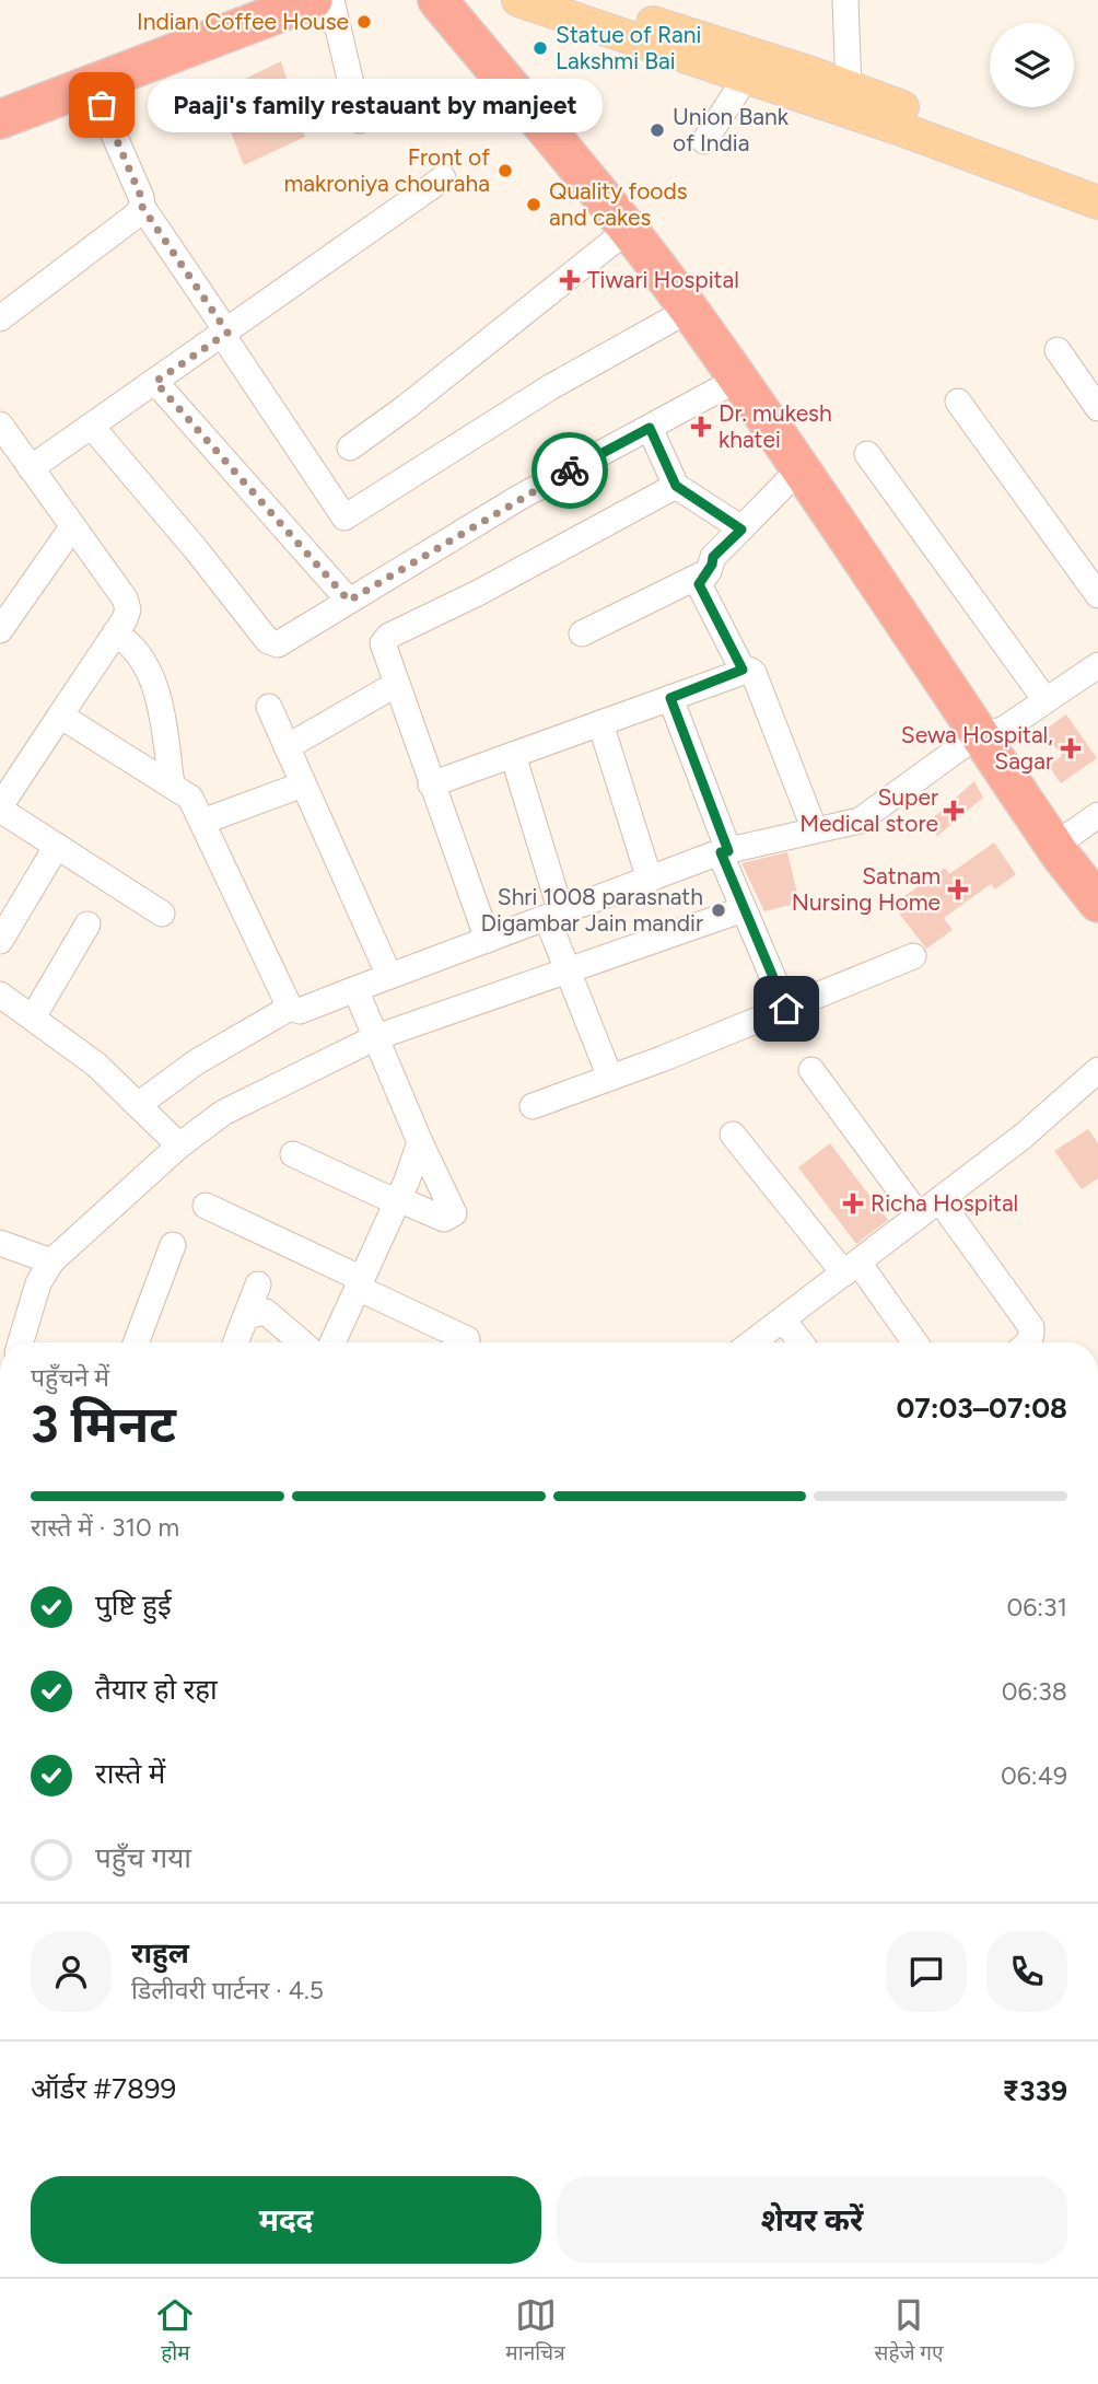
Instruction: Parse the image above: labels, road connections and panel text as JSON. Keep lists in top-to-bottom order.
{
  "places": {
    "other": [
      "Indian Coffee House",
      "Statue of Rani Lakshmi Bai",
      "Paaji's family restauant by manjeet",
      "Union Bank of India",
      "Front of makroniya chouraha",
      "Quality foods and cakes",
      "Shri 1008 parasnath Digambar Jain mandir"
    ],
    "health": [
      "Tiwari Hospital",
      "Dr. mukesh khatei",
      "Sewa Hospital, Sagar",
      "Super Medical store",
      "Satnam Nursing Home",
      "Richa Hospital"
    ]
  },
  "page": {
    "bubble": "Paaji's family restauant by manjeet",
    "heading": ["3 मिनट", "पहुँचने में", "07:03–07:08"],
    "panel": [
      "राहुल",
      "डिलीवरी पार्टनर · 4.5",
      "ऑर्डर #7899",
      "₹339"
    ],
    "bar": "रास्ते में · 310 m",
    "list": [
      ["पुष्टि हुई", "06:31"],
      ["तैयार हो रहा", "06:38"],
      ["रास्ते में", "06:49"],
      "पहुँच गया"
    ],
    "buttons": ["मदद", "शेयर करें"],
    "tabs": ["होम", "मानचित्र", "सहेजे गए"]
  }
}
